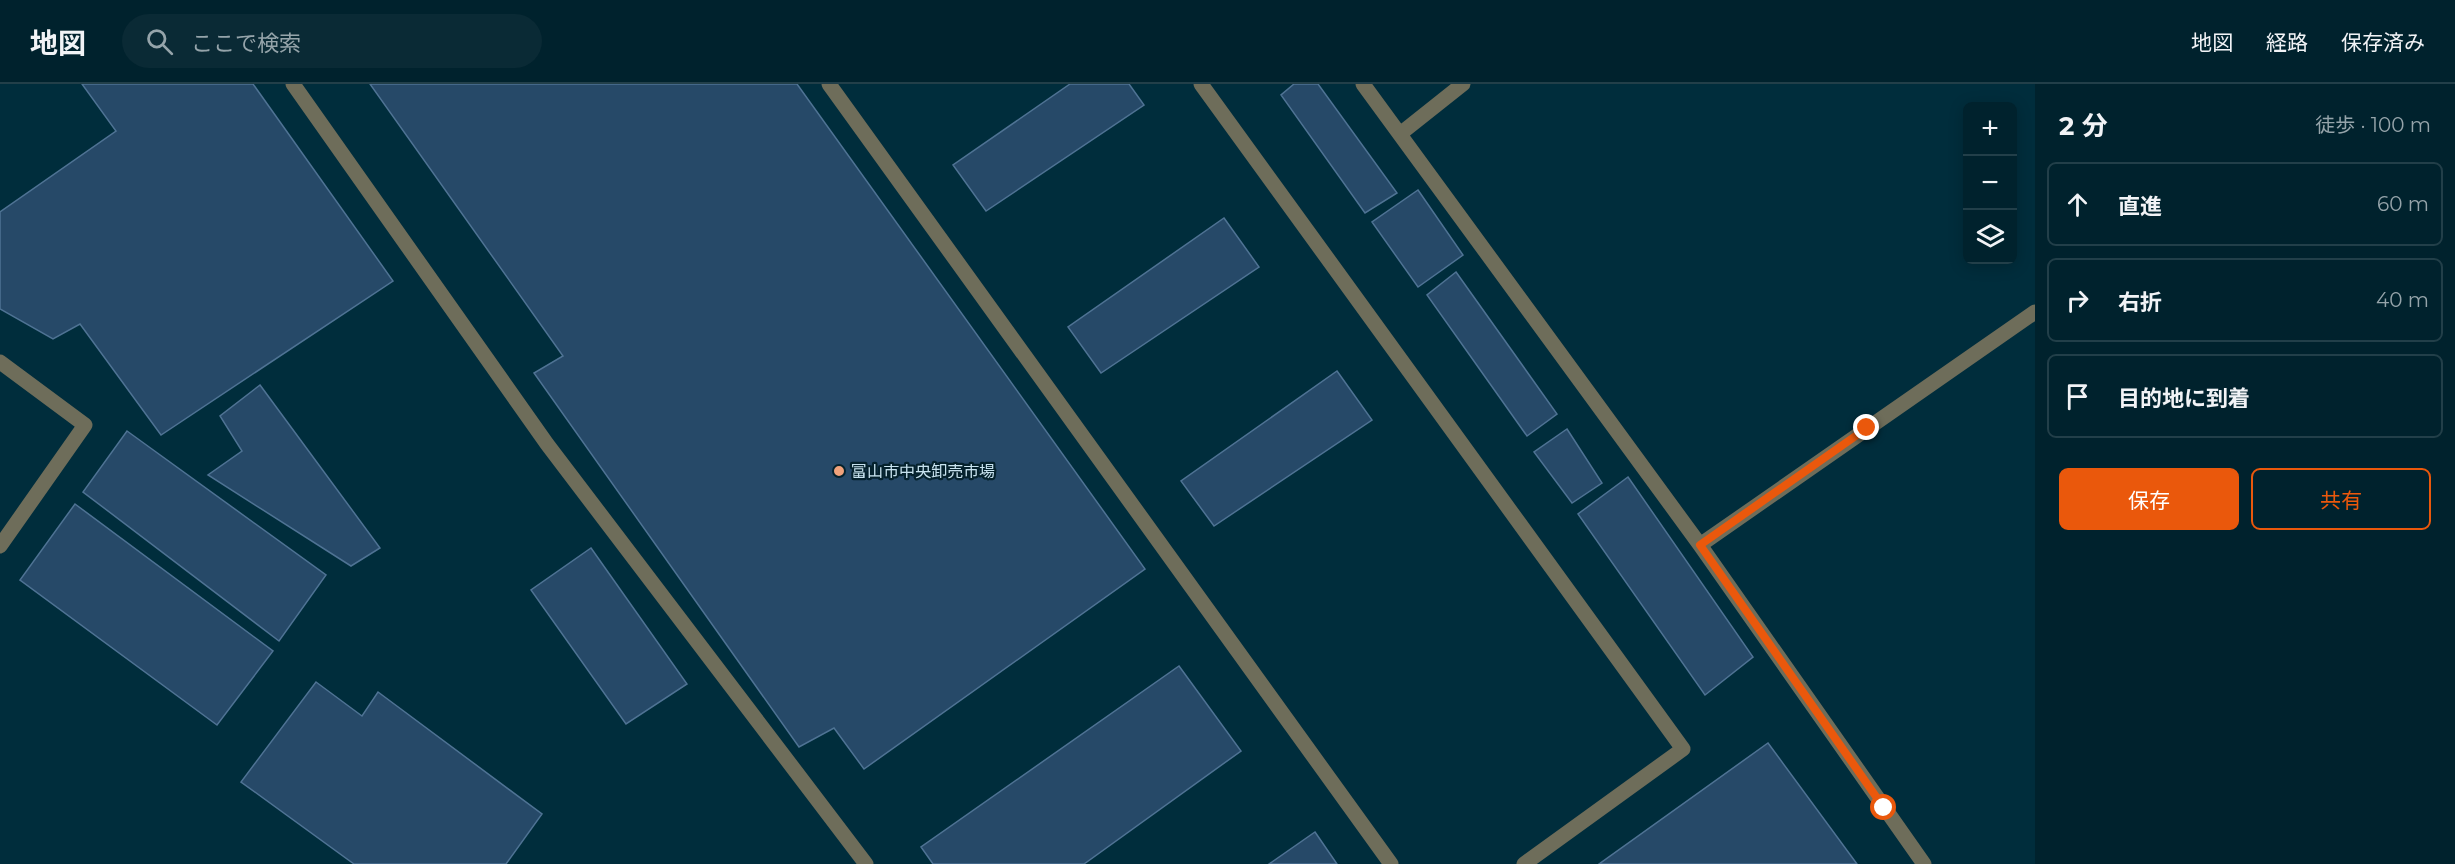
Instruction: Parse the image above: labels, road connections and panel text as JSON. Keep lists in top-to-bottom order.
{
  "places": ["富山市中央卸売市場"],
  "page": {
    "header": "地図",
    "search": "ここで検索",
    "nav": ["地図", "経路", "保存済み"],
    "heading": ["2 分", "徒歩 · 100 m"],
    "map_buttons": ["+", "−"],
    "list": [
      ["直進", "60 m"],
      ["右折", "40 m"],
      "目的地に到着"
    ],
    "buttons": ["保存", "共有"]
  }
}
